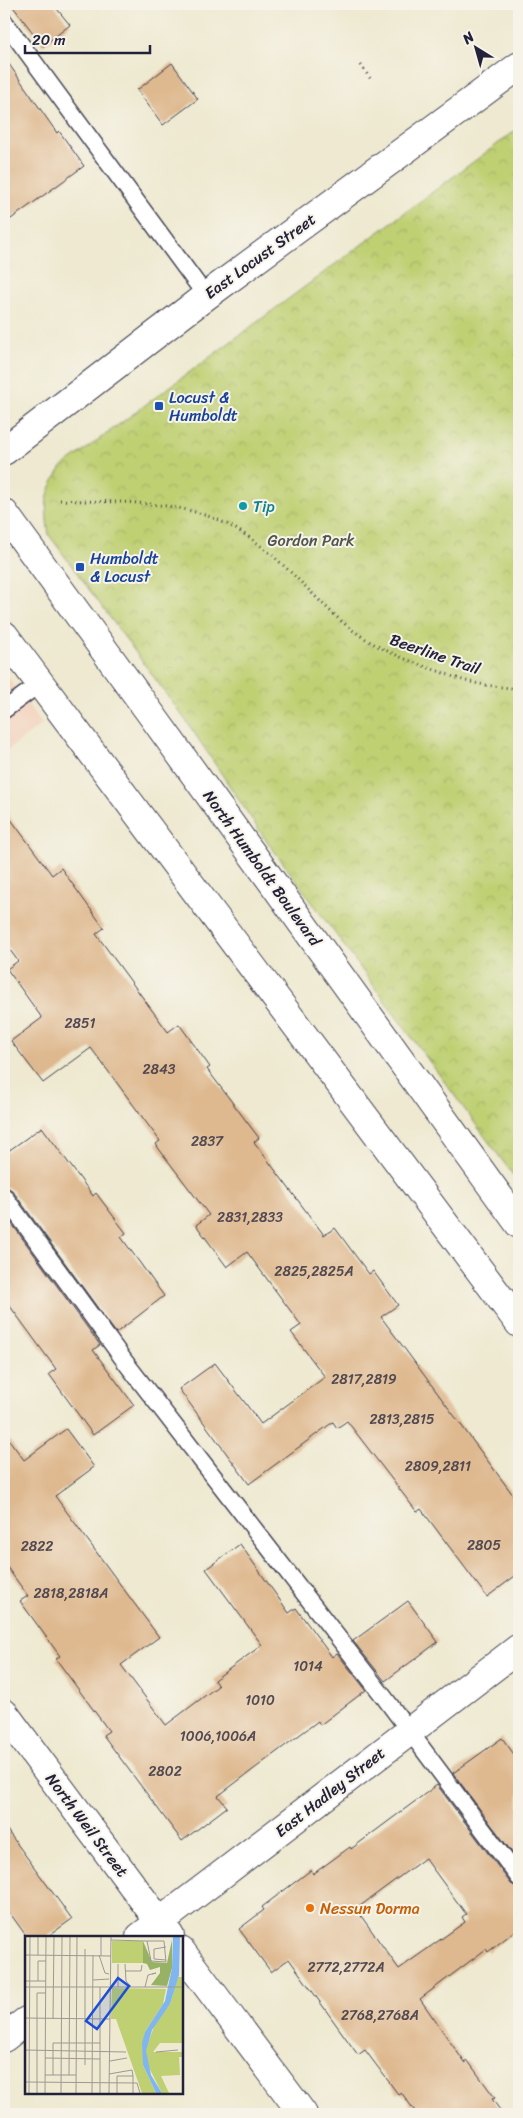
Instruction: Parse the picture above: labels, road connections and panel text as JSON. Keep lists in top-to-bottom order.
{
  "streets": {
    "main road": [
      "East Locust Street",
      "North Humboldt Boulevard",
      "East Hadley Street",
      "North Weil Street"
    ],
    "path": ["Beerline Trail"]
  },
  "crossings": [
    ["East Hadley Street", "North Weil Street"]
  ],
  "parks": ["Gordon Park"],
  "places": {
    "transit": ["Locust & Humboldt", "Humboldt & Locust"],
    "other": ["Tip", "Nessun Dorma"]
  },
  "house_numbers": [
    "2851",
    "2843",
    "2837",
    "2831,2833",
    "2825,2825A",
    "2817,2819",
    "2813,2815",
    "2809,2811",
    "2805",
    "2822",
    "2818,2818A",
    "1014",
    "1010",
    "1006,1006A",
    "2802",
    "2772,2772A",
    "2768,2768A"
  ],
  "scale_bar": "20 m",
  "north": "top left"
}
